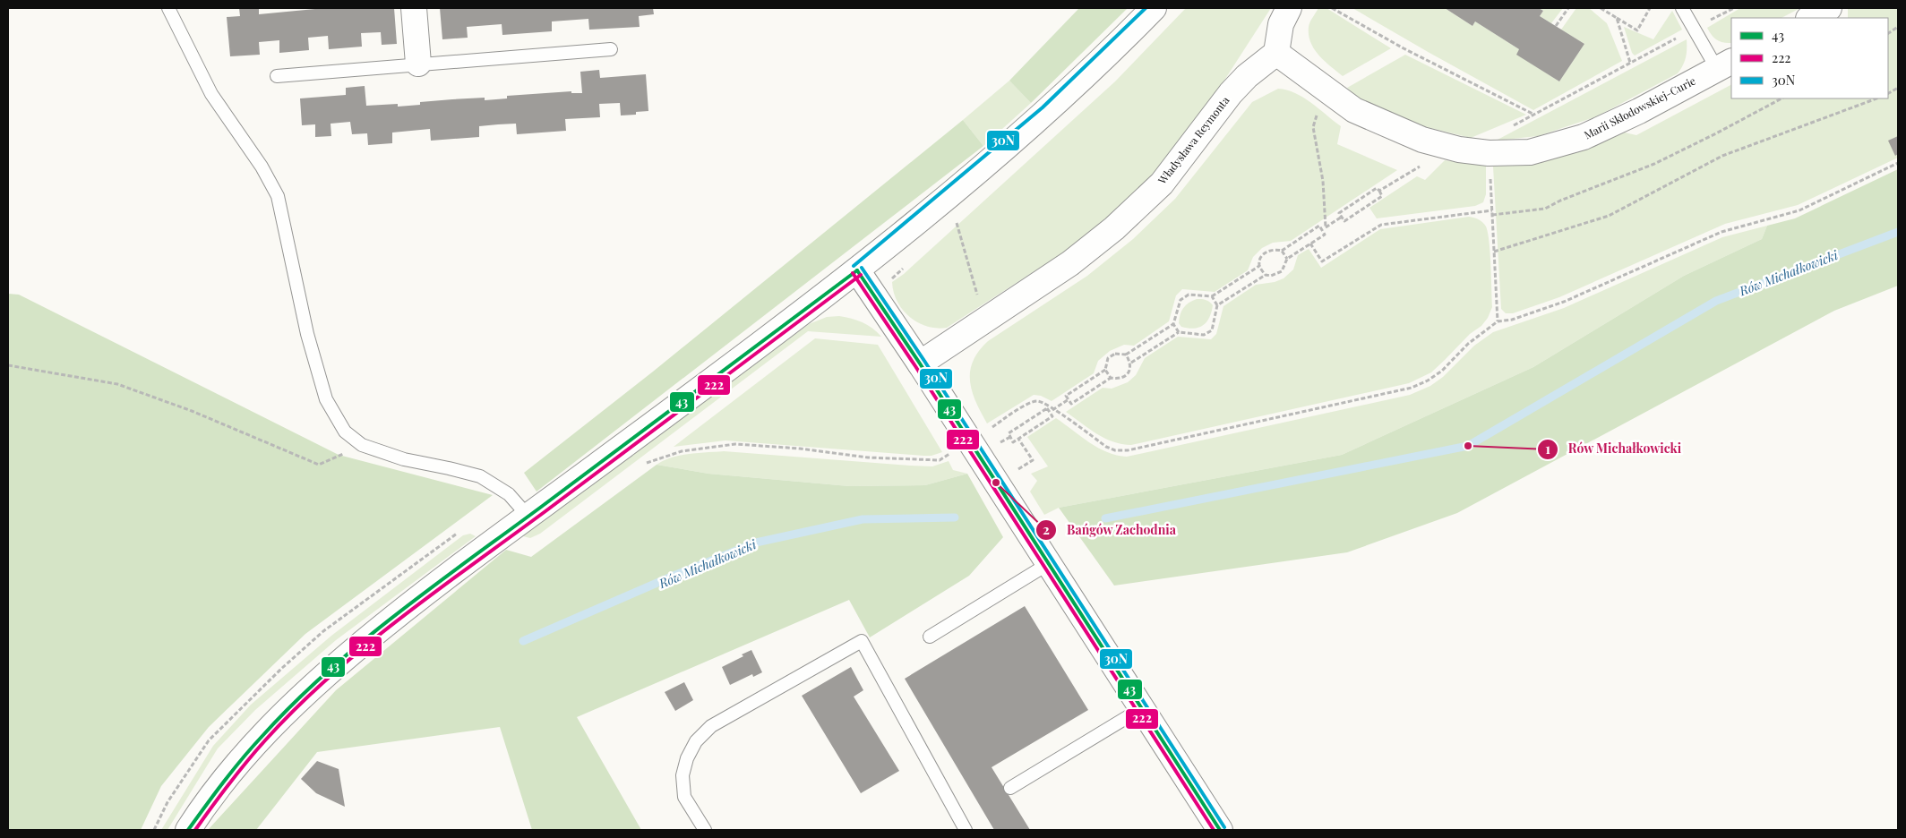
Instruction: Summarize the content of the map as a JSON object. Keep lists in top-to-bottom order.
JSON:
{
  "streets": {
    "street": ["Marii Skłodowskiej-Curie", "Władysława Reymonta"]
  },
  "crossings": [
    ["Marii Skłodowskiej-Curie", "Władysława Reymonta"]
  ],
  "water": ["Rów Michałkowicki"],
  "places": ["Rów Michałkowicki", "Bańgów Zachodnia"],
  "lines": ["transit line 30N", "transit line 43", "transit line 222"],
  "legend": ["43", "222", "30N"]
}
